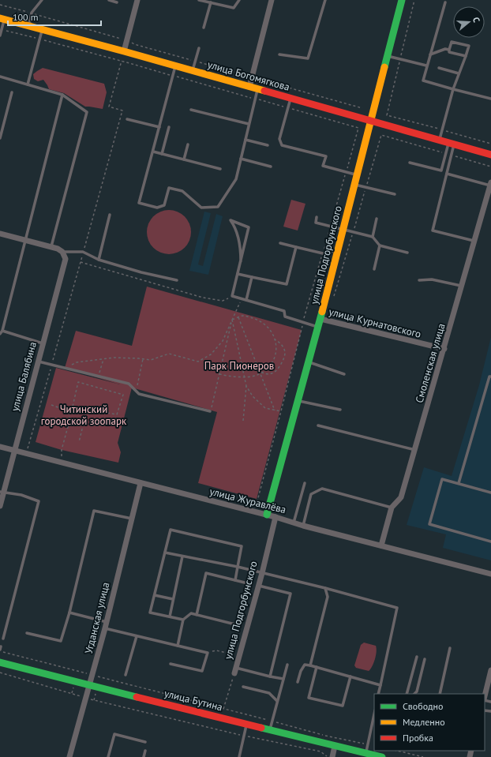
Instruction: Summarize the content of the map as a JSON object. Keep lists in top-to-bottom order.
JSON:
{
  "streets": {
    "main road": ["улица Богомягкова", "улица Подгорбунского", "улица Бутина"],
    "street": [
      "улица Курнатовского",
      "Смоленская улица",
      "улица Балябина",
      "улица Журавлёва",
      "Угданская улица"
    ]
  },
  "crossings": [
    ["улица Богомягкова", "улица Подгорбунского"],
    ["улица Подгорбунского", "улица Курнатовского"],
    ["улица Подгорбунского", "улица Журавлёва"],
    ["улица Подгорбунского", "Угданская улица"],
    ["улица Курнатовского", "Смоленская улица"],
    ["Смоленская улица", "улица Журавлёва"],
    ["улица Балябина", "улица Журавлёва"],
    ["улица Журавлёва", "Угданская улица"],
    ["Угданская улица", "улица Бутина"]
  ],
  "parks": ["Парк Пионеров", "Читинский городской зоопарк"],
  "legend": ["Свободно", "Медленно", "Пробка"],
  "scale_bar": "100 m",
  "north": "right"
}
